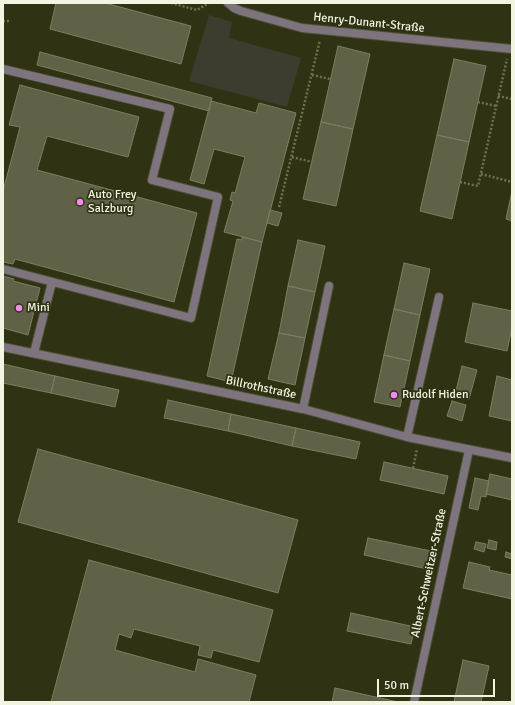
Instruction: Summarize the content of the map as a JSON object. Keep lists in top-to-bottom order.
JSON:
{
  "streets": {
    "street": ["Henry-Dunant-Straße", "Billrothstraße", "Albert-Schweitzer-Straße"]
  },
  "crossings": [
    ["Billrothstraße", "Albert-Schweitzer-Straße"]
  ],
  "places": ["Auto Frey Salzburg", "Mini", "Rudolf Hiden"],
  "scale_bar": "50 m"
}
